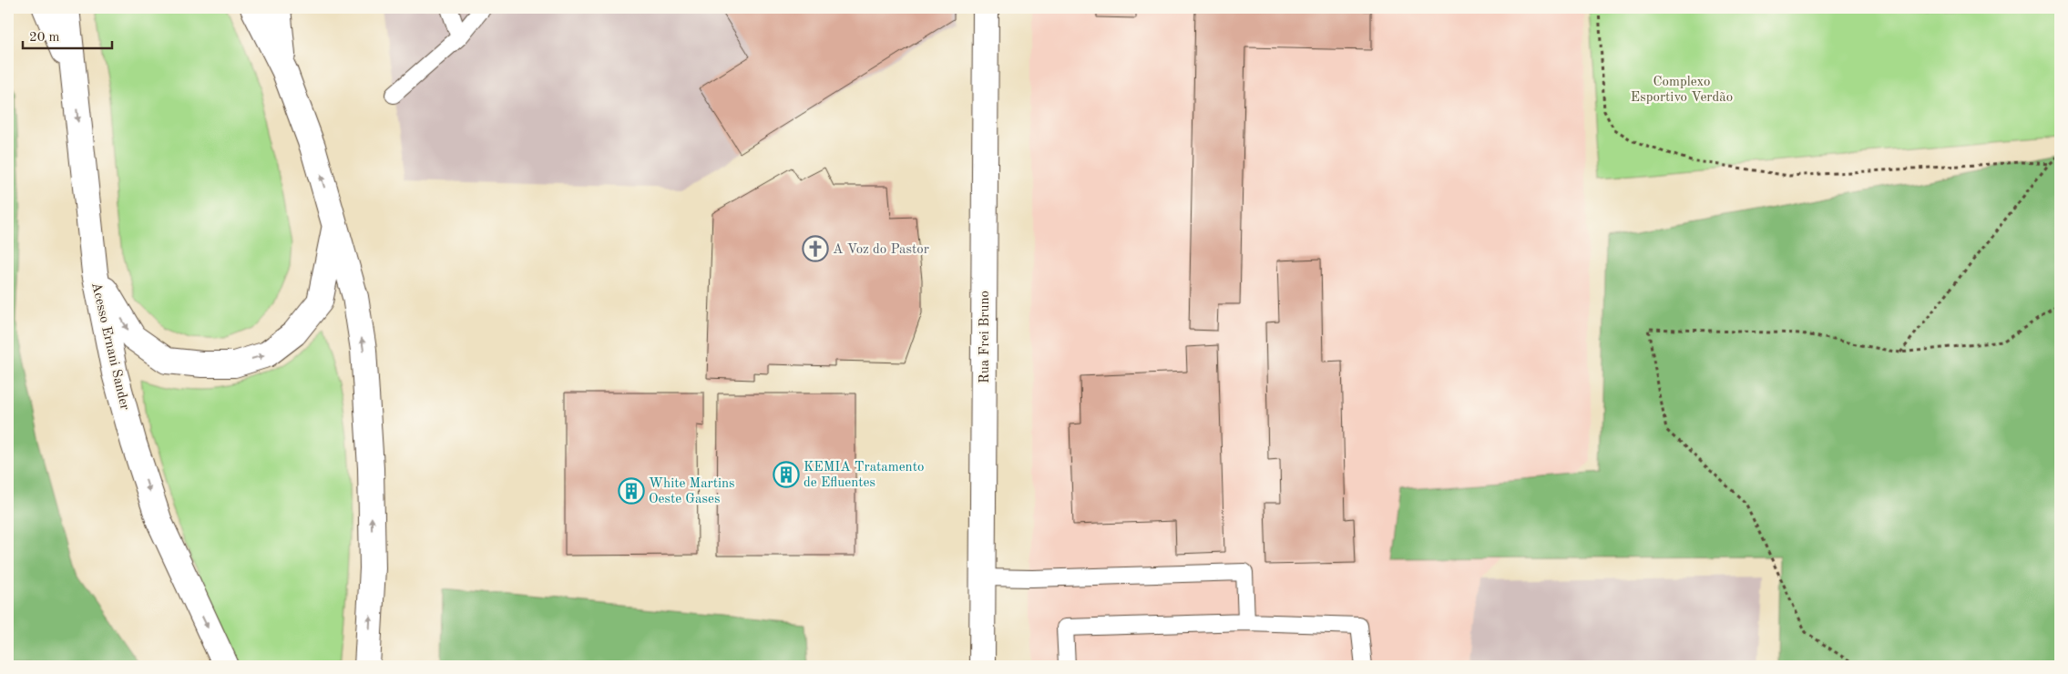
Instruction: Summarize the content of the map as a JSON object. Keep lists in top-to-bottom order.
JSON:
{
  "streets": {
    "main road": ["Rua Frei Bruno", "Acesso Ernani Sander"]
  },
  "parks": ["Complexo Esportivo Verdão"],
  "places": {
    "church": ["A Voz do Pastor"],
    "building": ["KEMIA Tratamento de Efluentes", "White Martins Oeste Gases"]
  },
  "scale_bar": "20 m"
}
